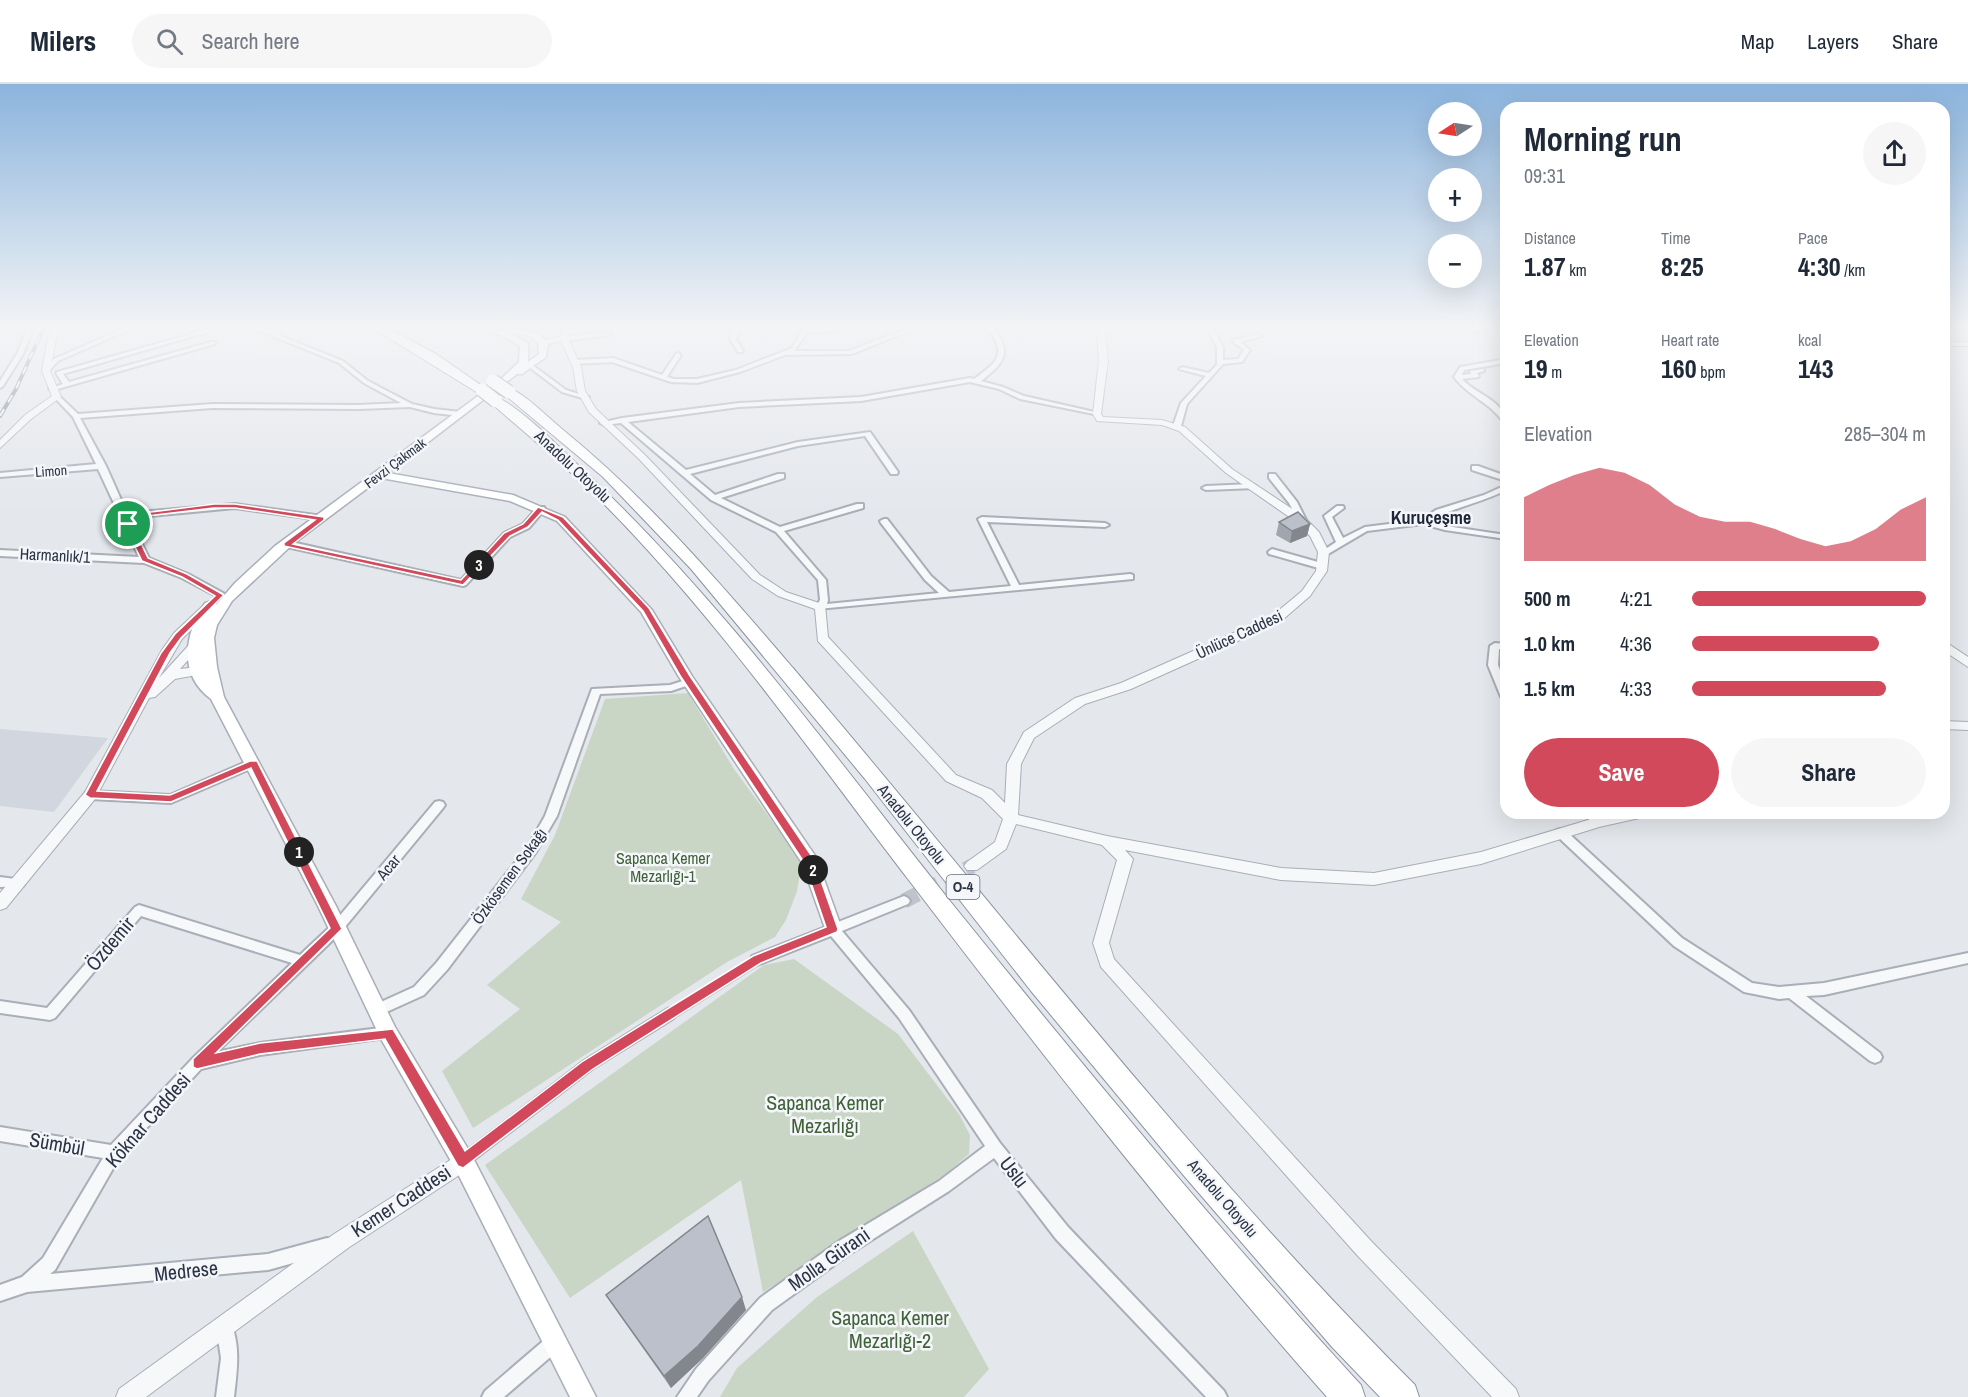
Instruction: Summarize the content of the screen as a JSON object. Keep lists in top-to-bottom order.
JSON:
{
  "streets": {
    "highway": ["Anadolu Otoyolu", "O-4"],
    "main road": ["Fevzi Çakmak"],
    "street": [
      "Limon",
      "Harmanlık/1",
      "Ünlüce Caddesi",
      "Acar",
      "Özkösemen Sokağı",
      "Özdemir",
      "Köknar Caddesi",
      "Sümbül",
      "Uslu",
      "Kemer Caddesi",
      "Molla Gürani",
      "Medrese"
    ]
  },
  "crossings": [
    ["Acar", "Köknar Caddesi"],
    ["Özdemir", "Köknar Caddesi"],
    ["Köknar Caddesi", "Sümbül"],
    ["Köknar Caddesi", "Medrese"],
    ["Uslu", "Kemer Caddesi"],
    ["Uslu", "Molla Gürani"],
    ["Kemer Caddesi", "Medrese"]
  ],
  "districts": ["Kuruçeşme"],
  "parks": ["Sapanca Kemer Mezarlığı-1", "Sapanca Kemer Mezarlığı", "Sapanca Kemer Mezarlığı-2"],
  "north": "left",
  "page": {
    "header": "Milers",
    "search": "Search here",
    "nav": ["Map", "Layers", "Share"],
    "map_buttons": ["+", "−"],
    "heading": ["Morning run", "09:31"],
    "stats": [
      ["Distance", "1.87 km"],
      ["Time", "8:25"],
      ["Pace", "4:30 /km"],
      ["Elevation", "19 m"],
      ["Heart rate", "160 bpm"],
      ["kcal", "143"]
    ],
    "chart": ["Elevation", "285–304 m"],
    "pins": ["3", "1", "2"],
    "list": [
      {
        "name": "500 m",
        "note": "4:21"
      },
      {
        "name": "1.0 km",
        "note": "4:36"
      },
      {
        "name": "1.5 km",
        "note": "4:33"
      }
    ],
    "buttons": ["Save", "Share"]
  }
}
